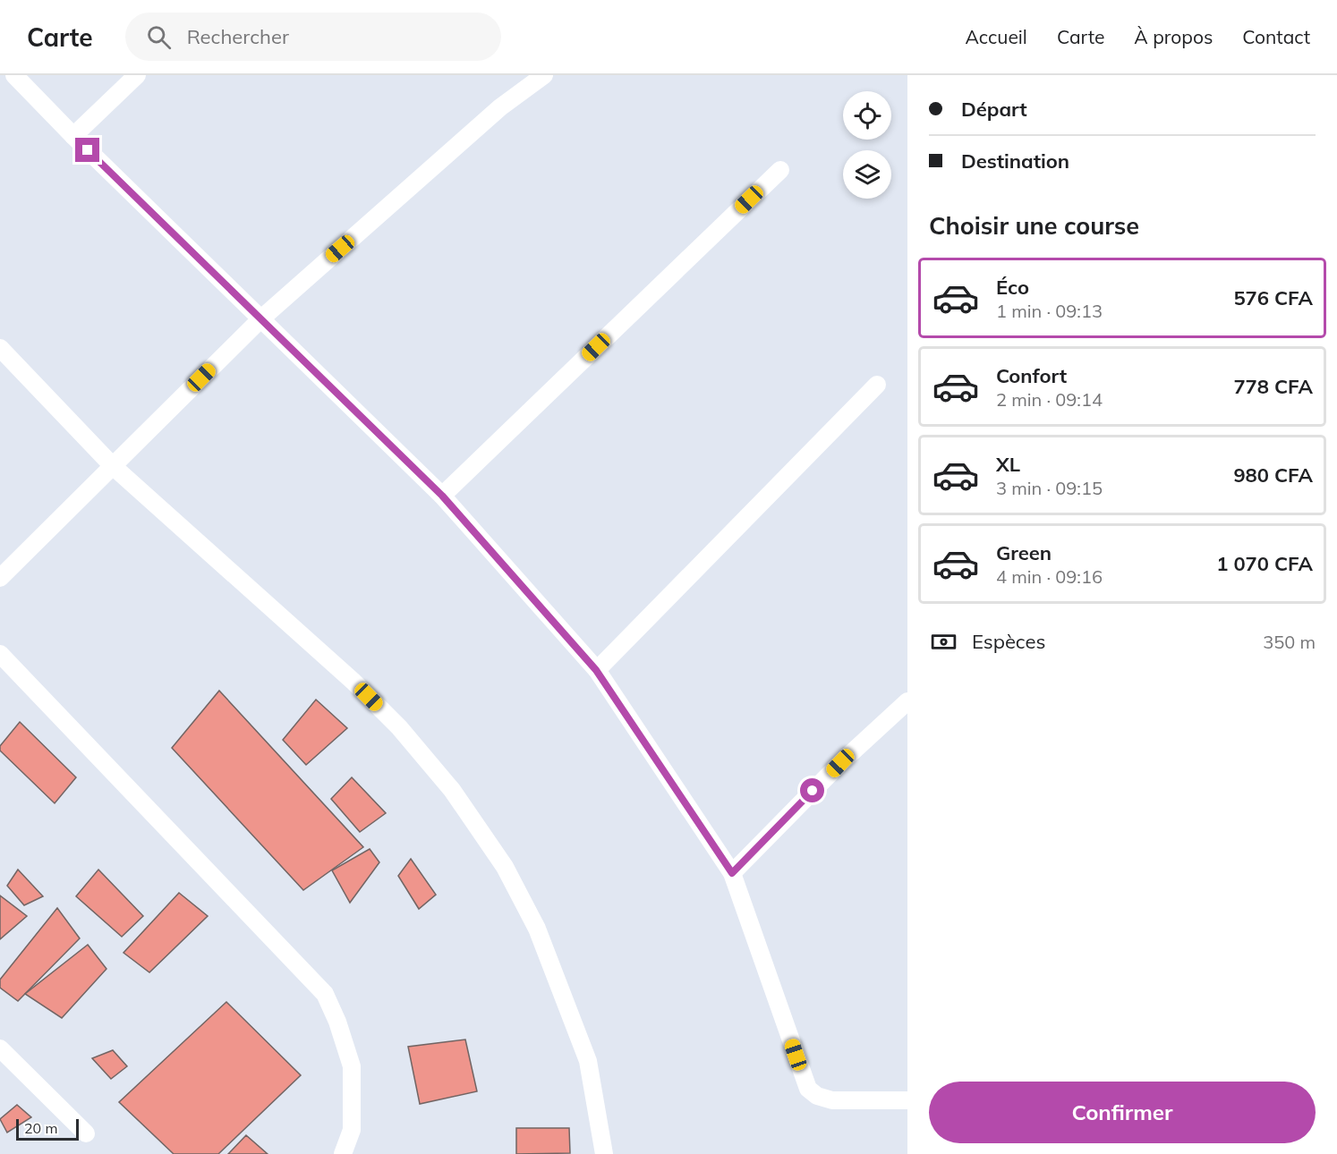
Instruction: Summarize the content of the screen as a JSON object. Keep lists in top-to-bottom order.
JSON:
{
  "scale_bar": "20 m",
  "page": {
    "header": "Carte",
    "search": "Rechercher",
    "nav": [
      "Accueil",
      "Carte",
      "À propos",
      "Contact"
    ],
    "banner": ["Départ", "Destination"],
    "heading": "Choisir une course",
    "list": [
      {
        "name": "Éco",
        "note": "1 min · 09:13",
        "value": "576 CFA"
      },
      {
        "name": "Confort",
        "note": "2 min · 09:14",
        "value": "778 CFA"
      },
      {
        "name": "XL",
        "note": "3 min · 09:15",
        "value": "980 CFA"
      },
      {
        "name": "Green",
        "note": "4 min · 09:16",
        "value": "1 070 CFA"
      }
    ],
    "pay": ["Espèces", "350 m"],
    "buttons": "Confirmer",
    "scale": "20 m"
  }
}
